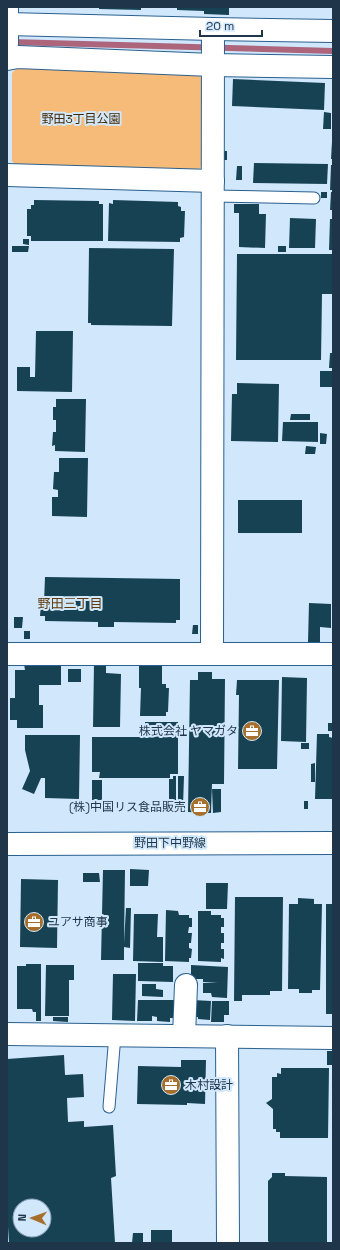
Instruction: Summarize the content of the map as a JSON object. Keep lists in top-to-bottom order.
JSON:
{
  "streets": {
    "street": ["野田下中野線"]
  },
  "districts": ["野田三丁目"],
  "parks": ["野田3丁目公園"],
  "places": {
    "office": [
      "株式会社 ヤマガタ",
      "(株)中国リス食品販売",
      "ユアサ商事",
      "木村設計"
    ]
  },
  "scale_bar": "20 m",
  "north": "left"
}
